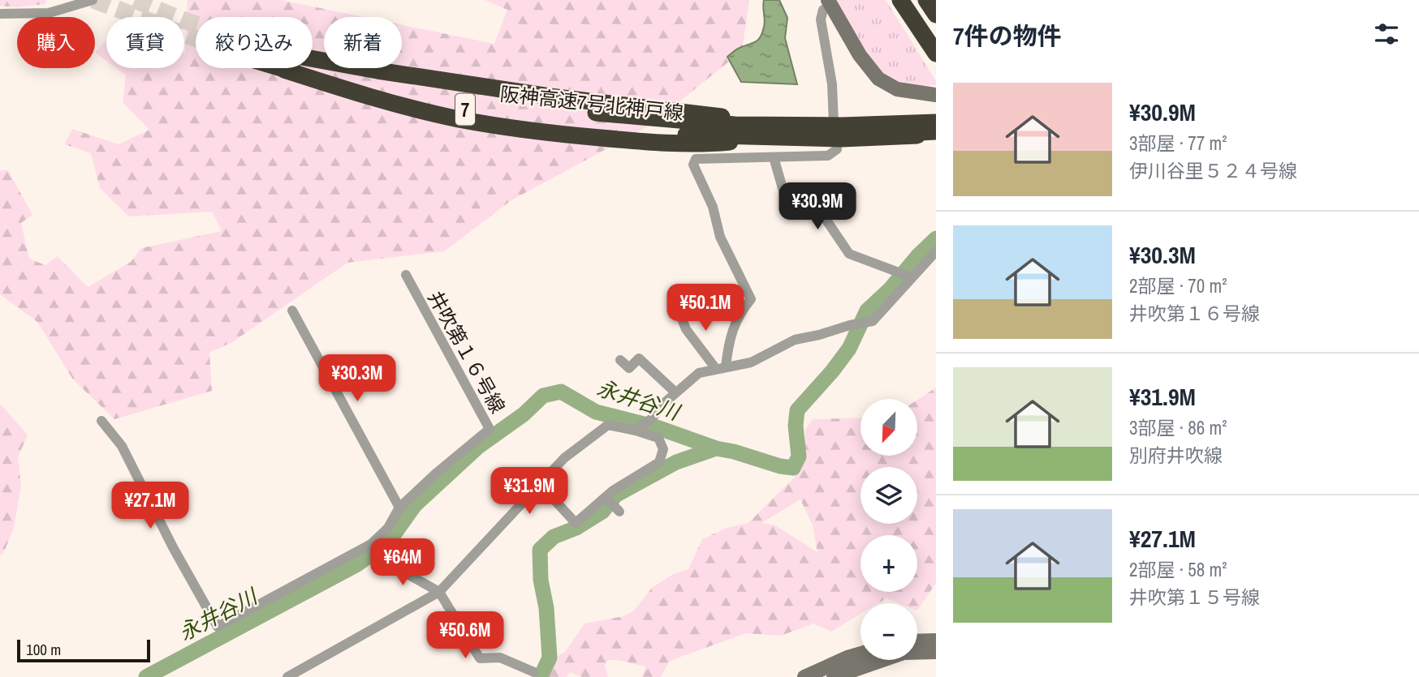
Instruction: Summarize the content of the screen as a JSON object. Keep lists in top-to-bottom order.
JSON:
{
  "streets": {
    "highway": ["阪神高速7号北神戸線", "7"],
    "street": ["井吹第１６号線"]
  },
  "water": ["永井谷川"],
  "scale_bar": "100 m",
  "north": "bottom left",
  "page": {
    "heading": "7件の物件",
    "chip": [
      "購入",
      "賃貸",
      "絞り込み",
      "新着"
    ],
    "list": [
      {
        "name": "¥30.9M",
        "note": "3部屋 · 77 m² · 伊川谷里５２４号線"
      },
      {
        "name": "¥30.3M",
        "note": "2部屋 · 70 m² · 井吹第１６号線"
      },
      {
        "name": "¥31.9M",
        "note": "3部屋 · 86 m² · 別府井吹線"
      },
      {
        "name": "¥27.1M",
        "note": "2部屋 · 58 m² · 井吹第１５号線"
      }
    ],
    "price": [
      "¥30.9M",
      "¥50.1M",
      "¥30.3M",
      "¥31.9M",
      "¥27.1M",
      "¥64M",
      "¥50.6M"
    ],
    "map_buttons": ["+", "−"],
    "scale": "100 m"
  }
}
